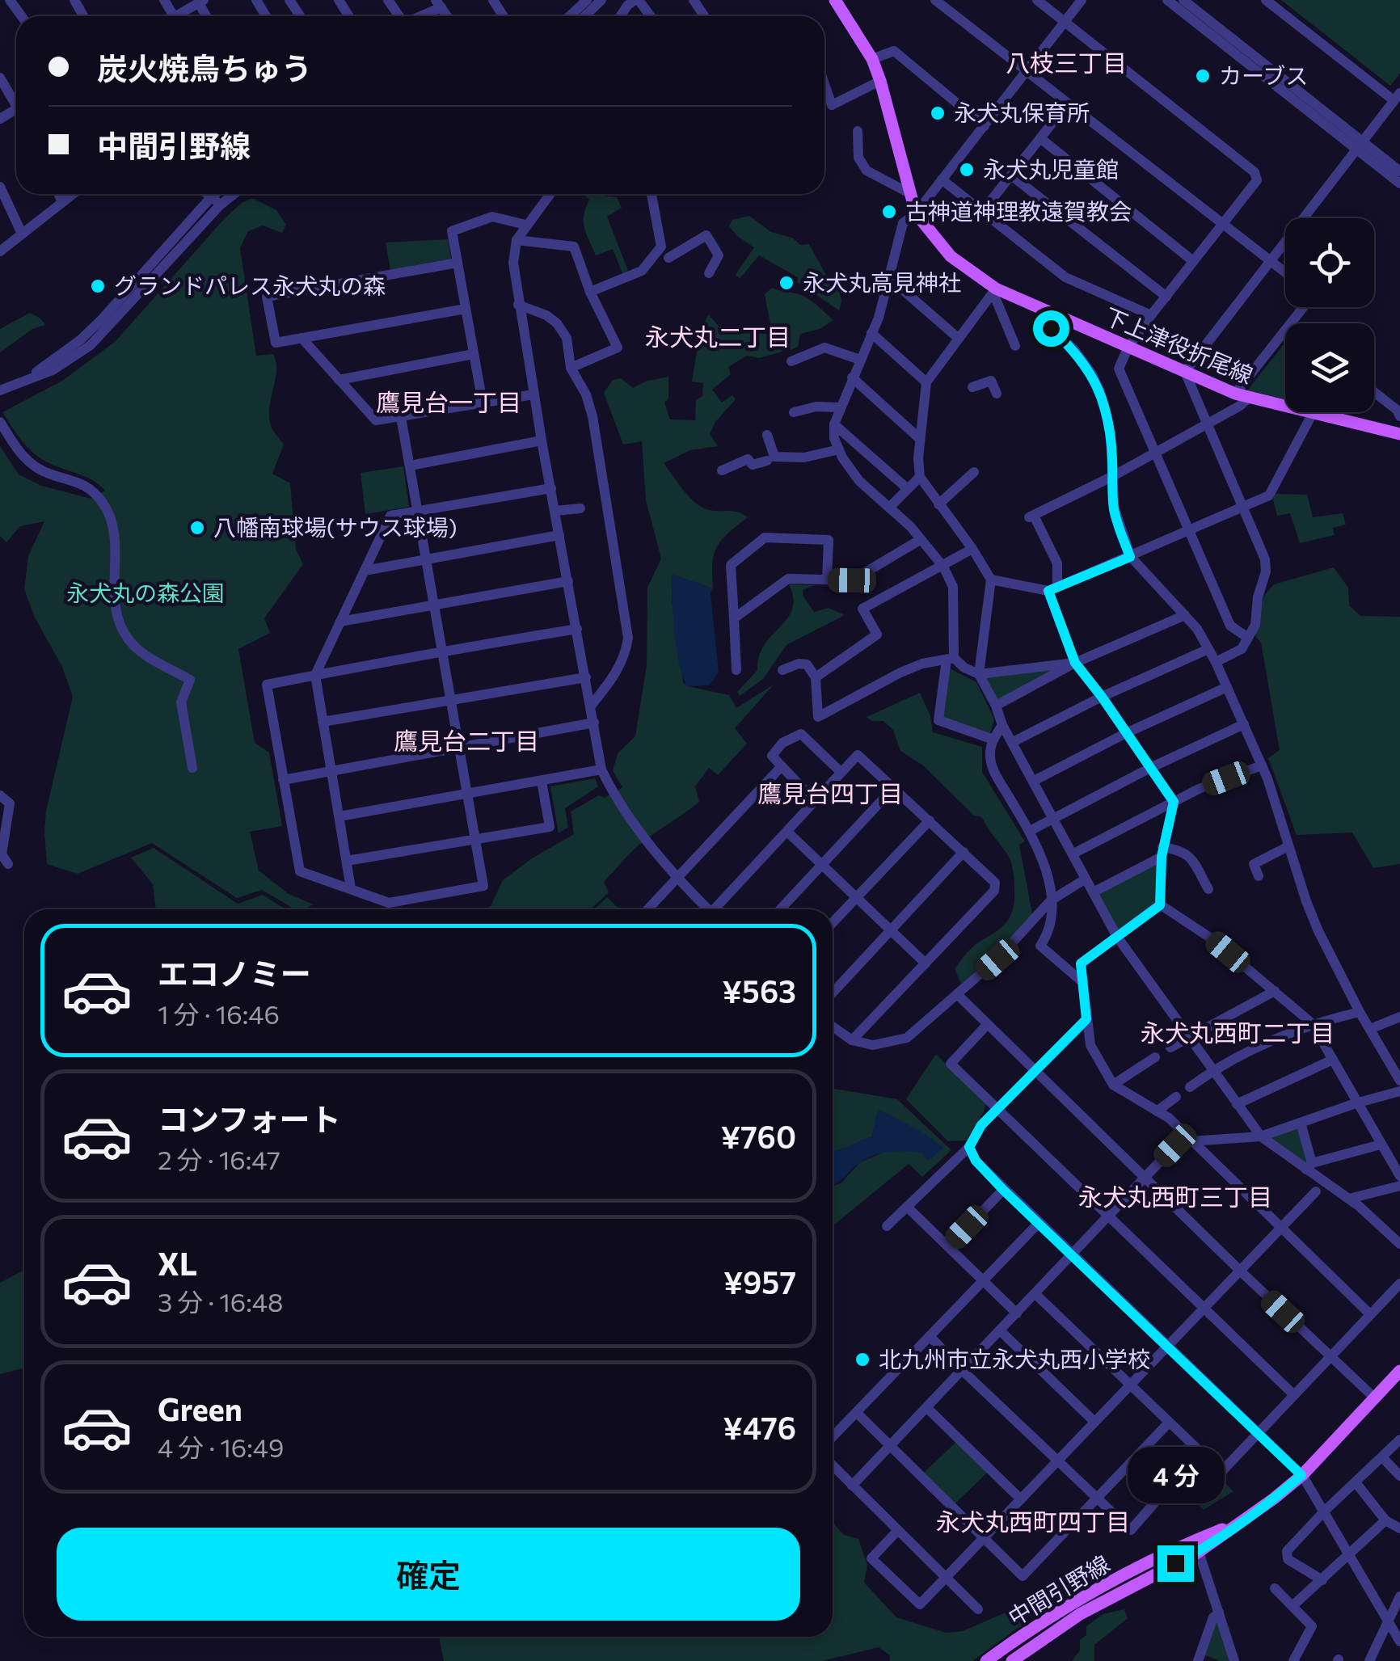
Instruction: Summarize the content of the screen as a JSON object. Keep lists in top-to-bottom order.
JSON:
{
  "streets": {
    "main road": ["下上津役折尾線", "中間引野線"]
  },
  "districts": [
    "八枝三丁目",
    "永犬丸二丁目",
    "鷹見台一丁目",
    "鷹見台二丁目",
    "鷹見台四丁目",
    "永犬丸西町二丁目",
    "永犬丸西町三丁目",
    "永犬丸西町四丁目"
  ],
  "parks": ["永犬丸の森公園"],
  "places": [
    "カーブス",
    "永犬丸保育所",
    "永犬丸児童館",
    "古神道神理教遠賀教会",
    "永犬丸高見神社",
    "グランドパレス永犬丸の森",
    "八幡南球場(サウス球場)",
    "北九州市立永犬丸西小学校"
  ],
  "page": {
    "banner": ["炭火焼鳥ちゅう", "中間引野線"],
    "list": [
      {
        "name": "エコノミー",
        "note": "1 分 · 16:46",
        "value": "¥563"
      },
      {
        "name": "コンフォート",
        "note": "2 分 · 16:47",
        "value": "¥760"
      },
      {
        "name": "XL",
        "note": "3 分 · 16:48",
        "value": "¥957"
      },
      {
        "name": "Green",
        "note": "4 分 · 16:49",
        "value": "¥476"
      }
    ],
    "bubble": "4 分",
    "buttons": "確定"
  }
}
